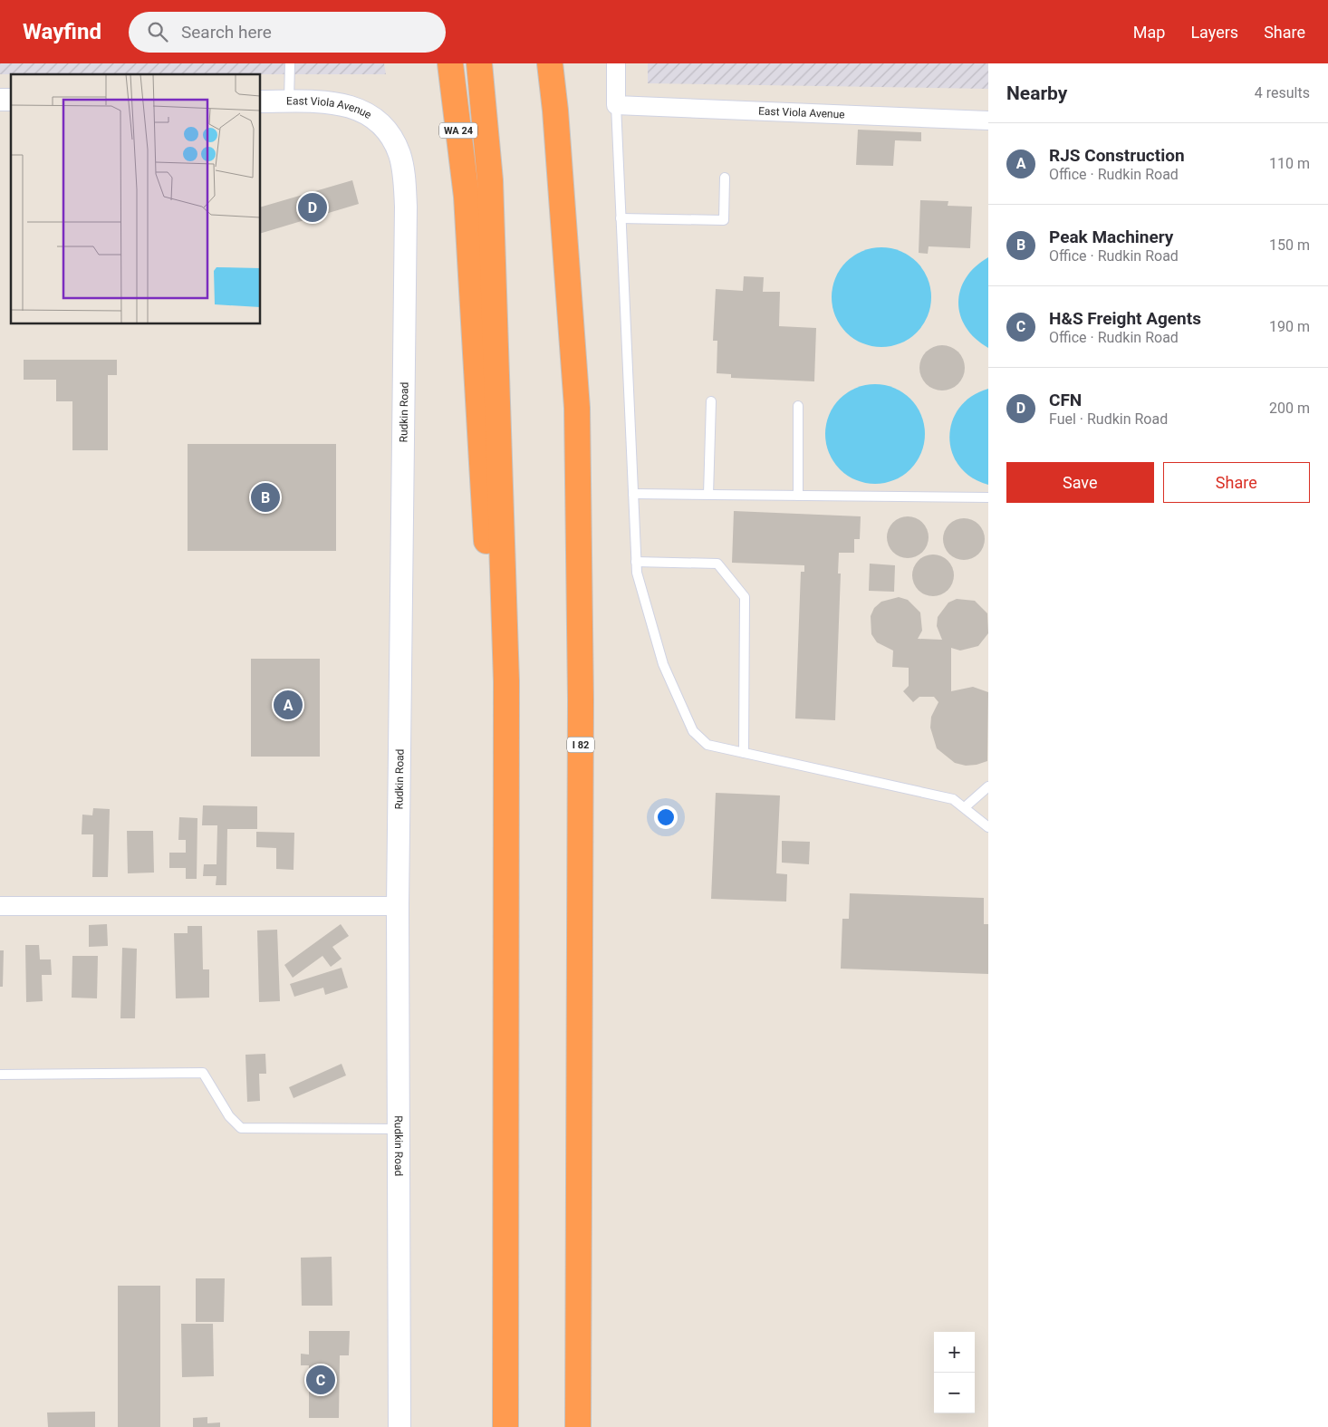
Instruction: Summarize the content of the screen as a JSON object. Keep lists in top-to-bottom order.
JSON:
{
  "streets": {
    "highway": ["WA 24", "I 82"],
    "street": ["East Viola Avenue", "Rudkin Road"]
  },
  "crossings": [
    ["East Viola Avenue", "Rudkin Road"]
  ],
  "page": {
    "header": "Wayfind",
    "search": "Search here",
    "nav": ["Map", "Layers", "Share"],
    "heading": ["Nearby", "4 results"],
    "list": [
      {
        "mark": "A",
        "name": "RJS Construction",
        "note": "Office · Rudkin Road",
        "value": "110 m"
      },
      {
        "mark": "B",
        "name": "Peak Machinery",
        "note": "Office · Rudkin Road",
        "value": "150 m"
      },
      {
        "mark": "C",
        "name": "H&S Freight Agents",
        "note": "Office · Rudkin Road",
        "value": "190 m"
      },
      {
        "mark": "D",
        "name": "CFN",
        "note": "Fuel · Rudkin Road",
        "value": "200 m"
      }
    ],
    "pins": [
      "D",
      "B",
      "A",
      "C"
    ],
    "buttons": ["Save", "Share"],
    "map_buttons": ["+", "−"]
  }
}
